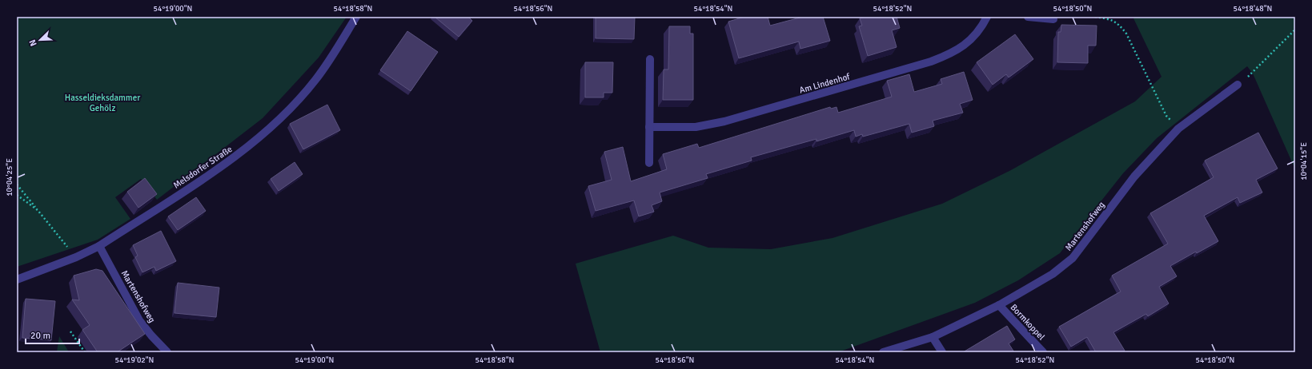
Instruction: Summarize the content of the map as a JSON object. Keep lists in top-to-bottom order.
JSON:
{
  "streets": {
    "street": [
      "Am Lindenhof",
      "Melsdorfer Straße",
      "Martenshofweg",
      "Bormkoppel"
    ]
  },
  "crossings": [
    ["Melsdorfer Straße", "Martenshofweg"],
    ["Martenshofweg", "Bormkoppel"]
  ],
  "parks": ["Hasseldieksdammer Gehölz"],
  "scale_bar": "20 m",
  "north": "bottom left",
  "coordinates": [
    "54°19'00\"N",
    "54°18'58\"N",
    "54°18'56\"N",
    "54°18'54\"N",
    "54°18'52\"N",
    "54°18'50\"N",
    "54°18'48\"N",
    "10°04'15\"E",
    "10°04'25\"E",
    "54°19'02\"N"
  ]
}
